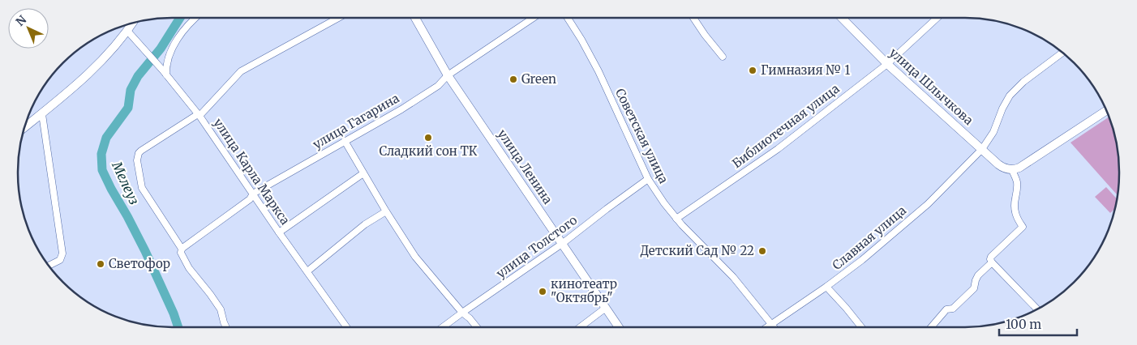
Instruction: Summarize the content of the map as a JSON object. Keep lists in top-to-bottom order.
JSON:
{
  "streets": {
    "main road": ["улица Шлычкова", "улица Ленина"],
    "street": [
      "улица Гагарина",
      "Библиотечная улица",
      "Советская улица",
      "улица Карла Маркса",
      "Славная улица",
      "улица Толстого"
    ]
  },
  "crossings": [
    ["улица Шлычкова", "Библиотечная улица"],
    ["улица Шлычкова", "Славная улица"],
    ["улица Гагарина", "улица Ленина"],
    ["улица Гагарина", "улица Карла Маркса"],
    ["Библиотечная улица", "Советская улица"],
    ["Советская улица", "Славная улица"],
    ["Советская улица", "улица Толстого"],
    ["улица Ленина", "улица Толстого"]
  ],
  "water": ["Мелеуз"],
  "places": [
    "Гимназия № 1",
    "Green",
    "Сладкий сон ТК",
    "Детский Сад № 22",
    "Светофор",
    "кинотеатр \"Октябрь\""
  ],
  "scale_bar": "100 m",
  "north": "top left"
}
